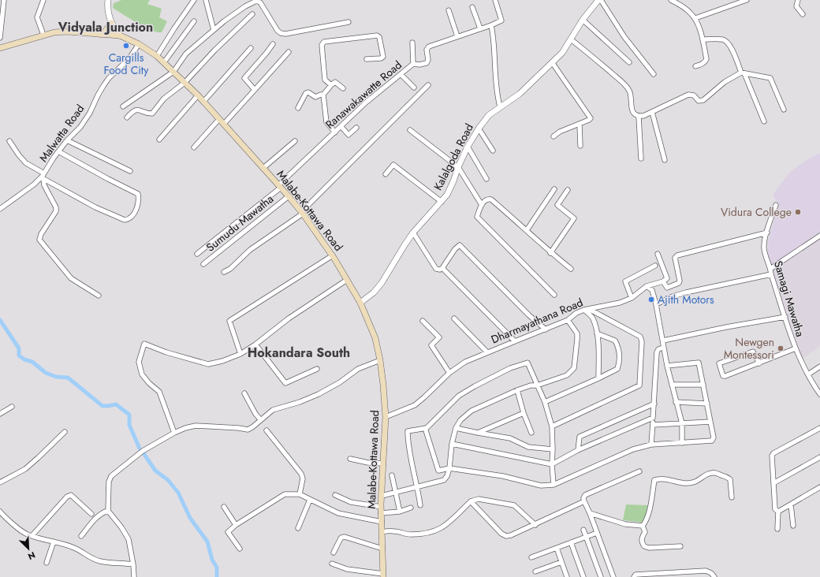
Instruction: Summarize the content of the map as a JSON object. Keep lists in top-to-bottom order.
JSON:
{
  "streets": {
    "main road": ["Malabe-Kottawa Road"],
    "street": [
      "Ranawakawatte Road",
      "Malwatta Road",
      "Kalalgoda Road",
      "Sumudu Mawatha",
      "Samagi Mawatha",
      "Dharmayathana Road"
    ]
  },
  "crossings": [
    ["Ranawakawatte Road", "Malabe-Kottawa Road"],
    ["Malwatta Road", "Malabe-Kottawa Road"],
    ["Kalalgoda Road", "Malabe-Kottawa Road"],
    ["Malabe-Kottawa Road", "Sumudu Mawatha"],
    ["Malabe-Kottawa Road", "Dharmayathana Road"]
  ],
  "districts": ["Vidyala Junction", "Hokandara South"],
  "places": [
    "Cargills Food City",
    "Vidura College",
    "Ajith Motors",
    "Newgen Montessori"
  ],
  "north": "bottom right"
}
